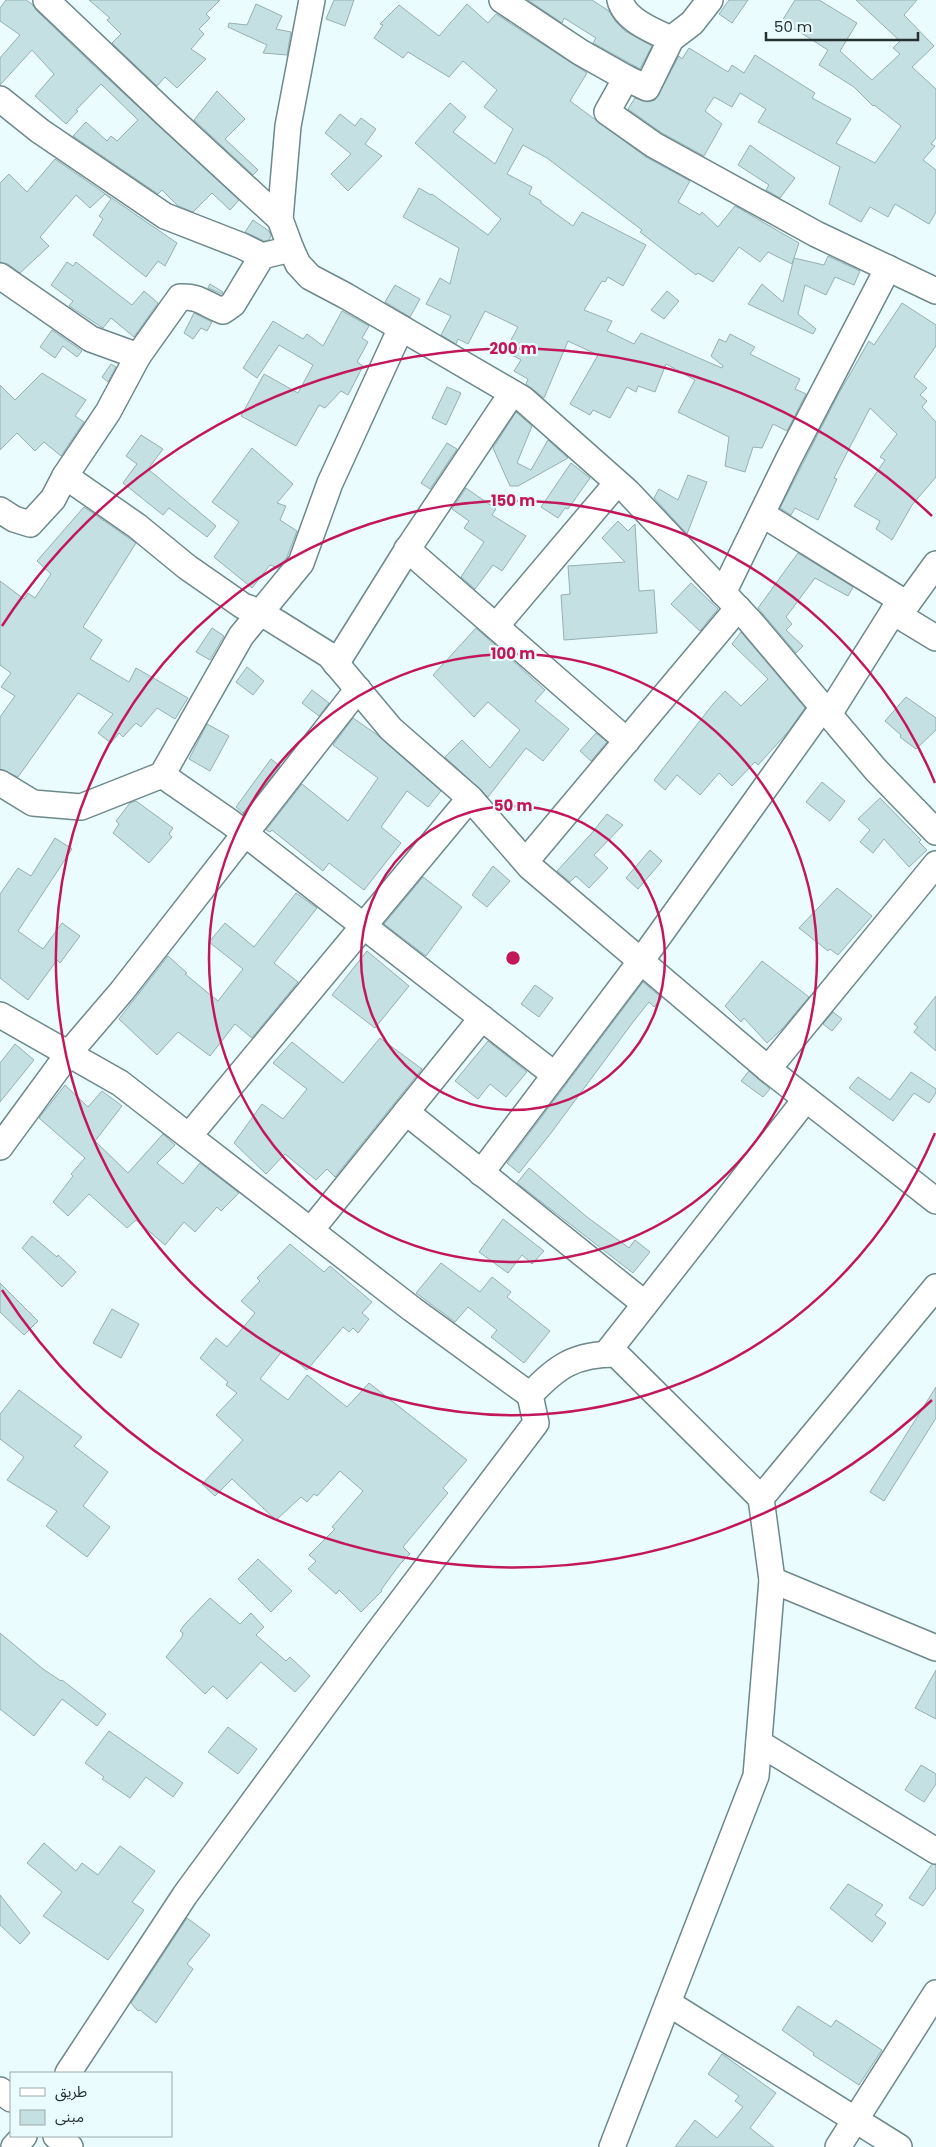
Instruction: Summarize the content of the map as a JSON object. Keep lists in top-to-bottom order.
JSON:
{
  "legend": ["طريق", "مبنى"],
  "scale_bar": "50 m",
  "rings": [
    "200 m",
    "150 m",
    "100 m",
    "50 m"
  ]
}
